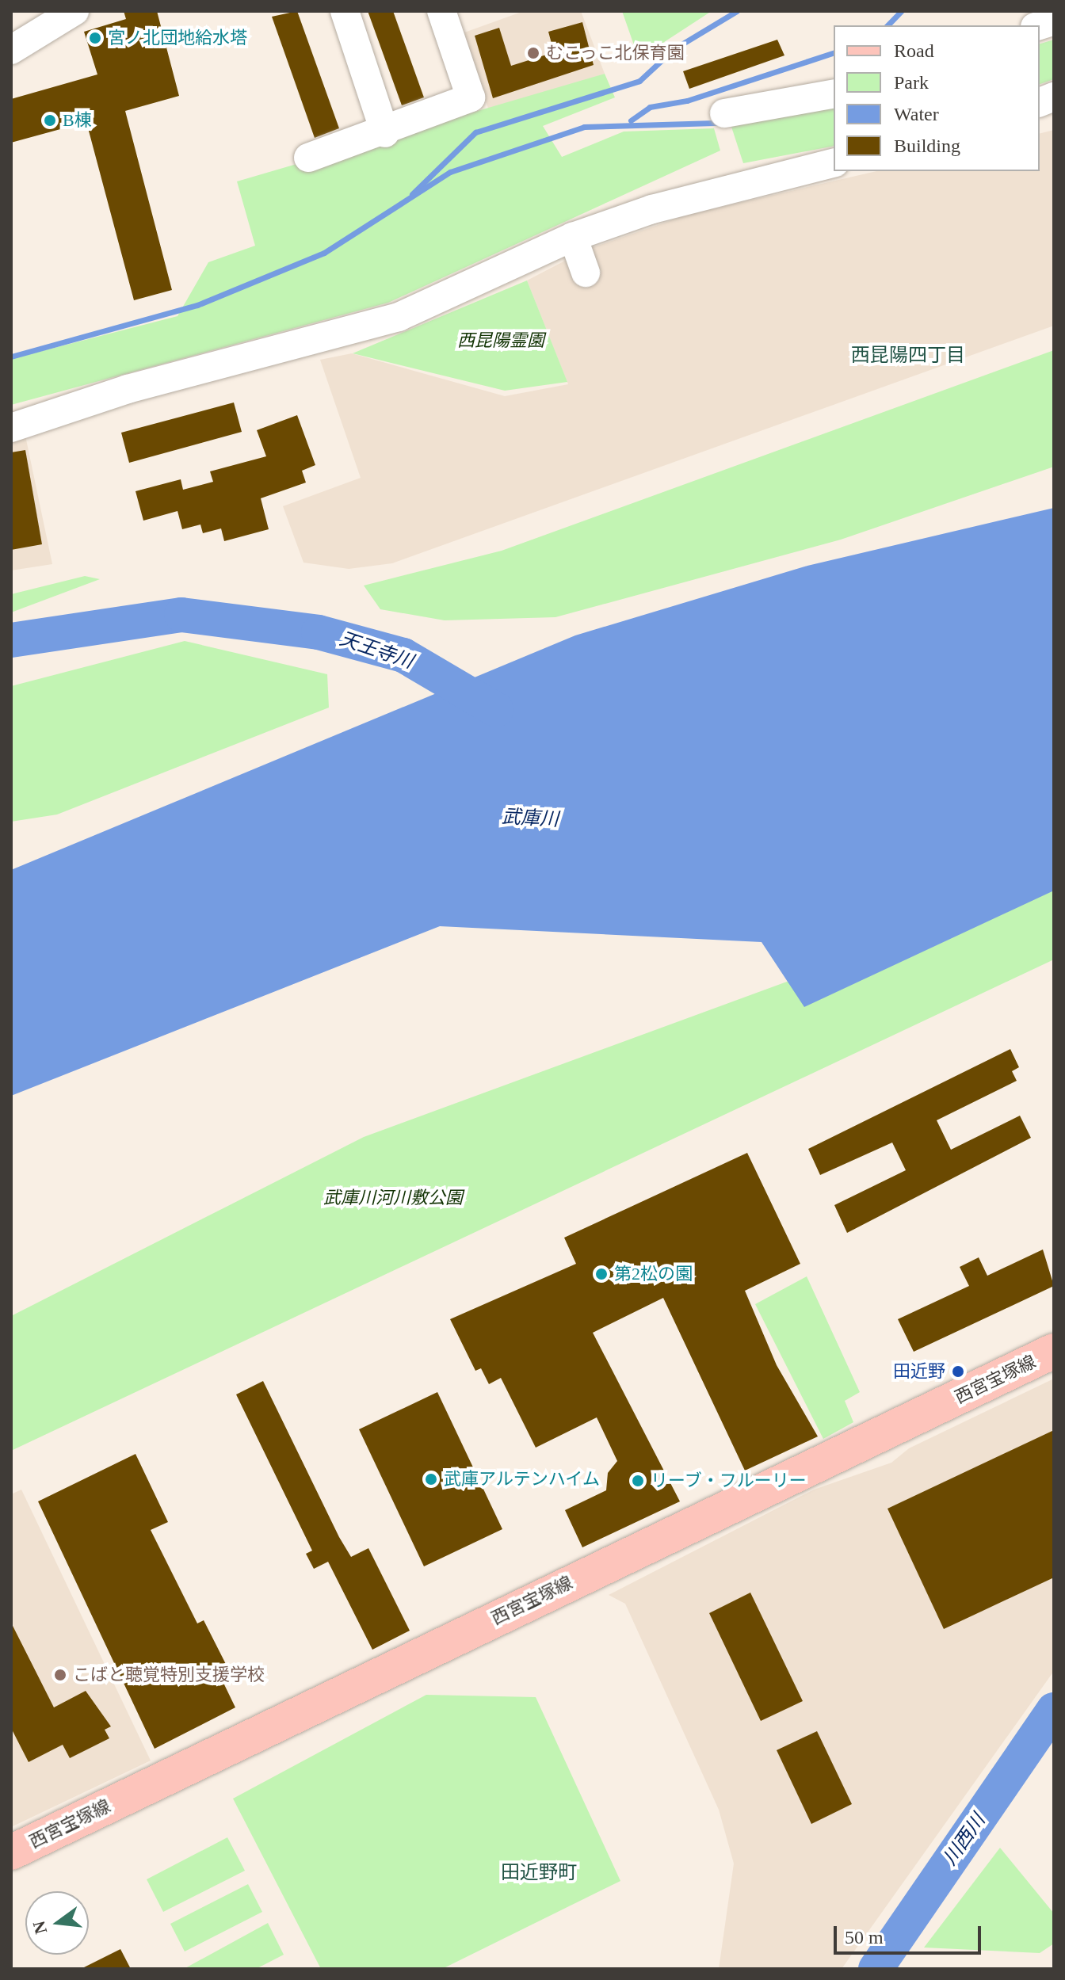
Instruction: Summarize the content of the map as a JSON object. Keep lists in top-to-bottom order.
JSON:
{
  "streets": {
    "main road": ["西宮宝塚線"]
  },
  "districts": ["西昆陽四丁目", "田近野町"],
  "water": ["天王寺川", "武庫川", "川西川"],
  "parks": ["西昆陽霊園", "武庫川河川敷公園"],
  "places": [
    "宮ノ北団地給水塔",
    "むこっこ北保育園",
    "B棟",
    "第2松の園",
    "田近野",
    "武庫アルテンハイム",
    "リーブ・フルーリー",
    "こばと聴覚特別支援学校"
  ],
  "legend": [
    "Road",
    "Park",
    "Water",
    "Building"
  ],
  "scale_bar": "50 m",
  "north": "left"
}
